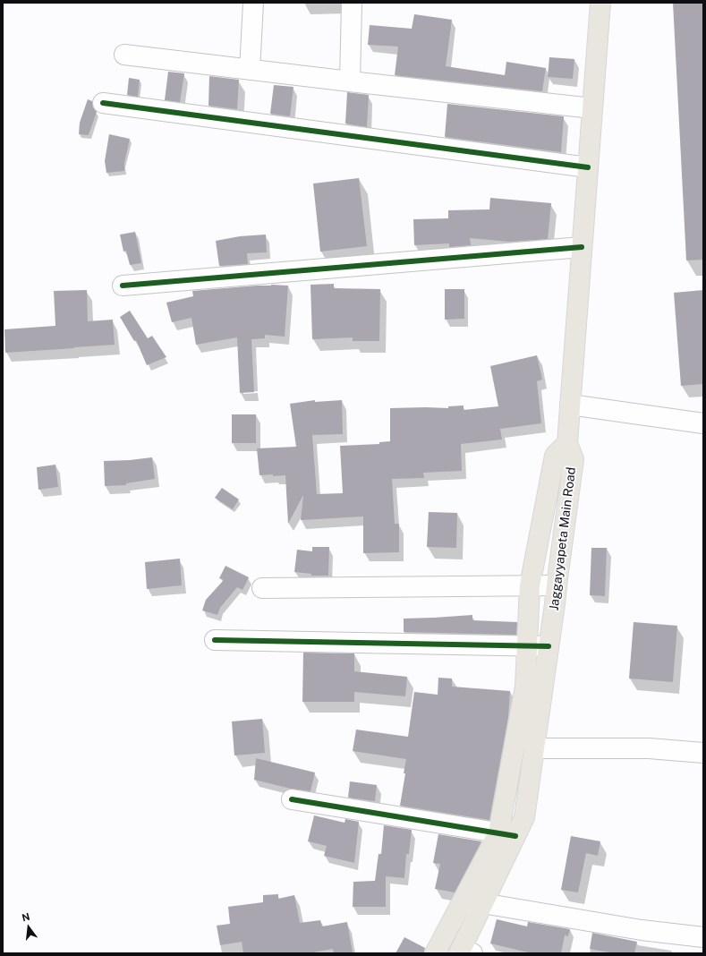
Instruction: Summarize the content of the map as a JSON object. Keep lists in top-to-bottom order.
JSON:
{
  "streets": {
    "main road": ["Jaggayyapeta Main Road"]
  },
  "north": "top"
}
